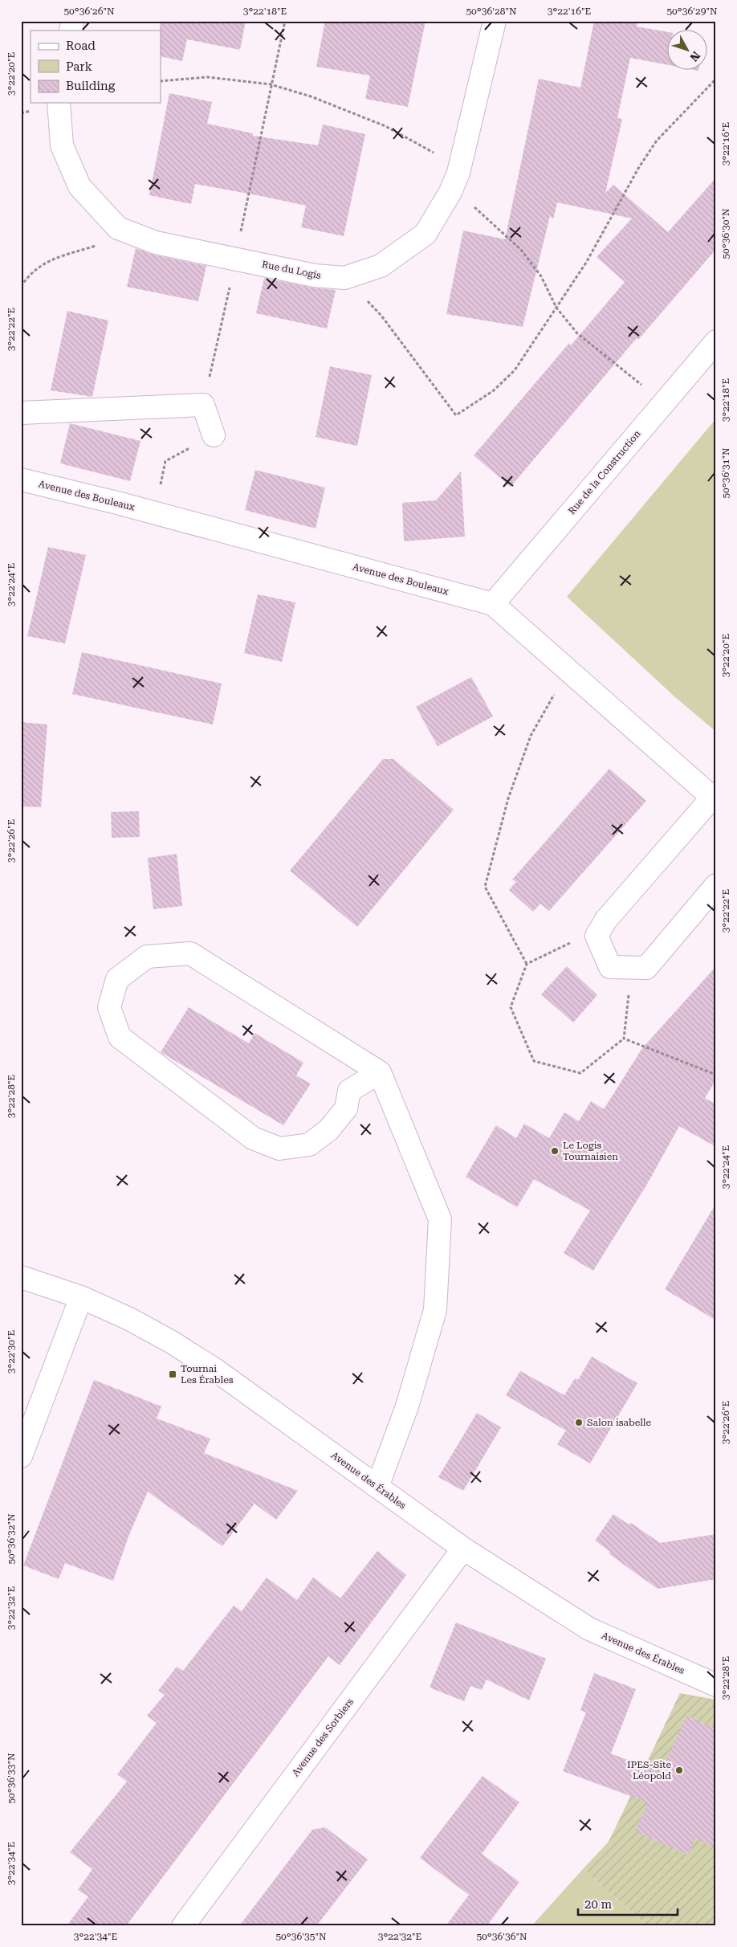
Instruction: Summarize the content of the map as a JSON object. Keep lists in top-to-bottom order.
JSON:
{
  "streets": {
    "street": [
      "Rue du Logis",
      "Rue de la Construction",
      "Avenue des Bouleaux",
      "Avenue des Érables",
      "Avenue des Sorbiers"
    ]
  },
  "crossings": [
    ["Rue de la Construction", "Avenue des Bouleaux"],
    ["Avenue des Érables", "Avenue des Sorbiers"]
  ],
  "places": {
    "other": ["Le Logis Tournaisien", "Salon isabelle", "IPES-Site Léopold"],
    "transit": ["Tournai Les Érables"]
  },
  "legend": ["Road", "Park", "Building"],
  "scale_bar": "20 m",
  "north": "bottom right",
  "coordinates": [
    "50°36'26\"N",
    "3°22'18\"E",
    "50°36'28\"N",
    "3°22'16\"E",
    "50°36'29\"N",
    "3°22'20\"E",
    "50°36'30\"N",
    "3°22'22\"E",
    "50°36'31\"N",
    "3°22'24\"E",
    "3°22'26\"E",
    "3°22'28\"E",
    "3°22'30\"E",
    "50°36'32\"N",
    "3°22'32\"E",
    "50°36'33\"N",
    "3°22'34\"E",
    "50°36'35\"N",
    "50°36'36\"N"
  ]
}
